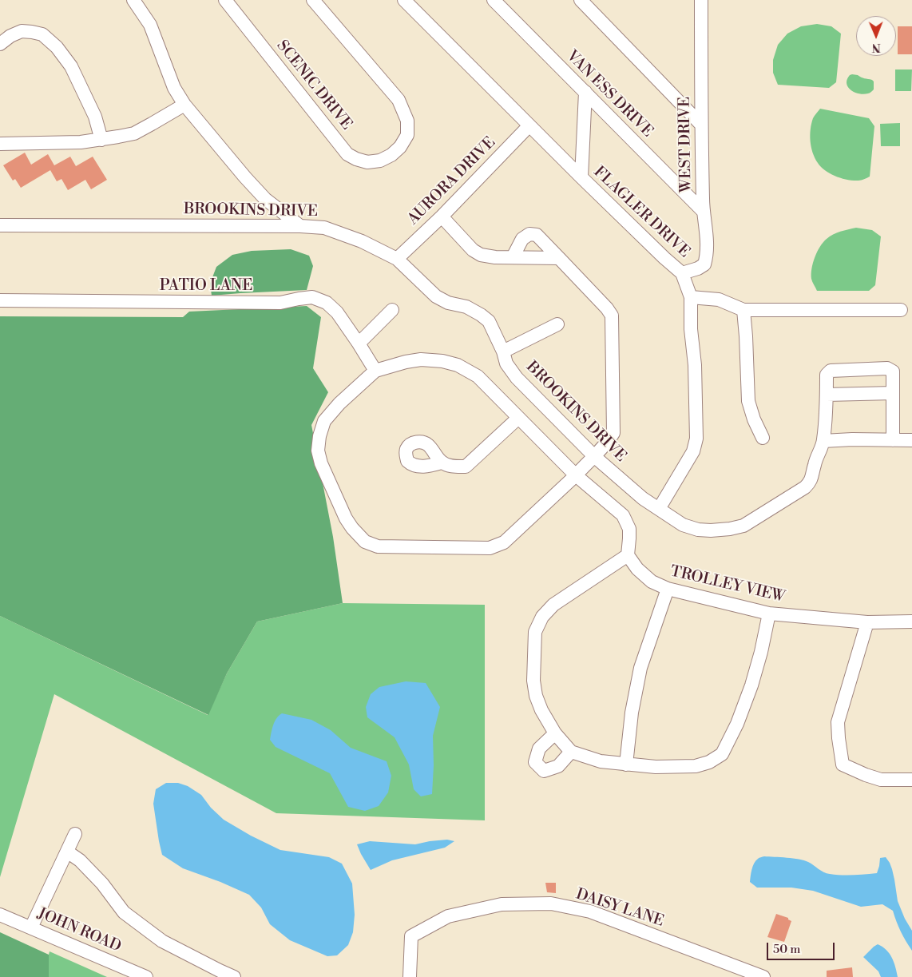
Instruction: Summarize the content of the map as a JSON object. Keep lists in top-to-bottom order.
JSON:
{
  "streets": {
    "street": [
      "SCENIC DRIVE",
      "VAN ESS DRIVE",
      "WEST DRIVE",
      "AURORA DRIVE",
      "BROOKINS DRIVE",
      "FLAGLER DRIVE",
      "PATIO LANE",
      "TROLLEY VIEW",
      "DAISY LANE",
      "JOHN ROAD"
    ]
  },
  "crossings": [
    ["VAN ESS DRIVE", "WEST DRIVE"],
    ["WEST DRIVE", "FLAGLER DRIVE"],
    ["AURORA DRIVE", "BROOKINS DRIVE"],
    ["AURORA DRIVE", "FLAGLER DRIVE"],
    ["BROOKINS DRIVE", "FLAGLER DRIVE"]
  ],
  "scale_bar": "50 m",
  "north": "bottom"
}
